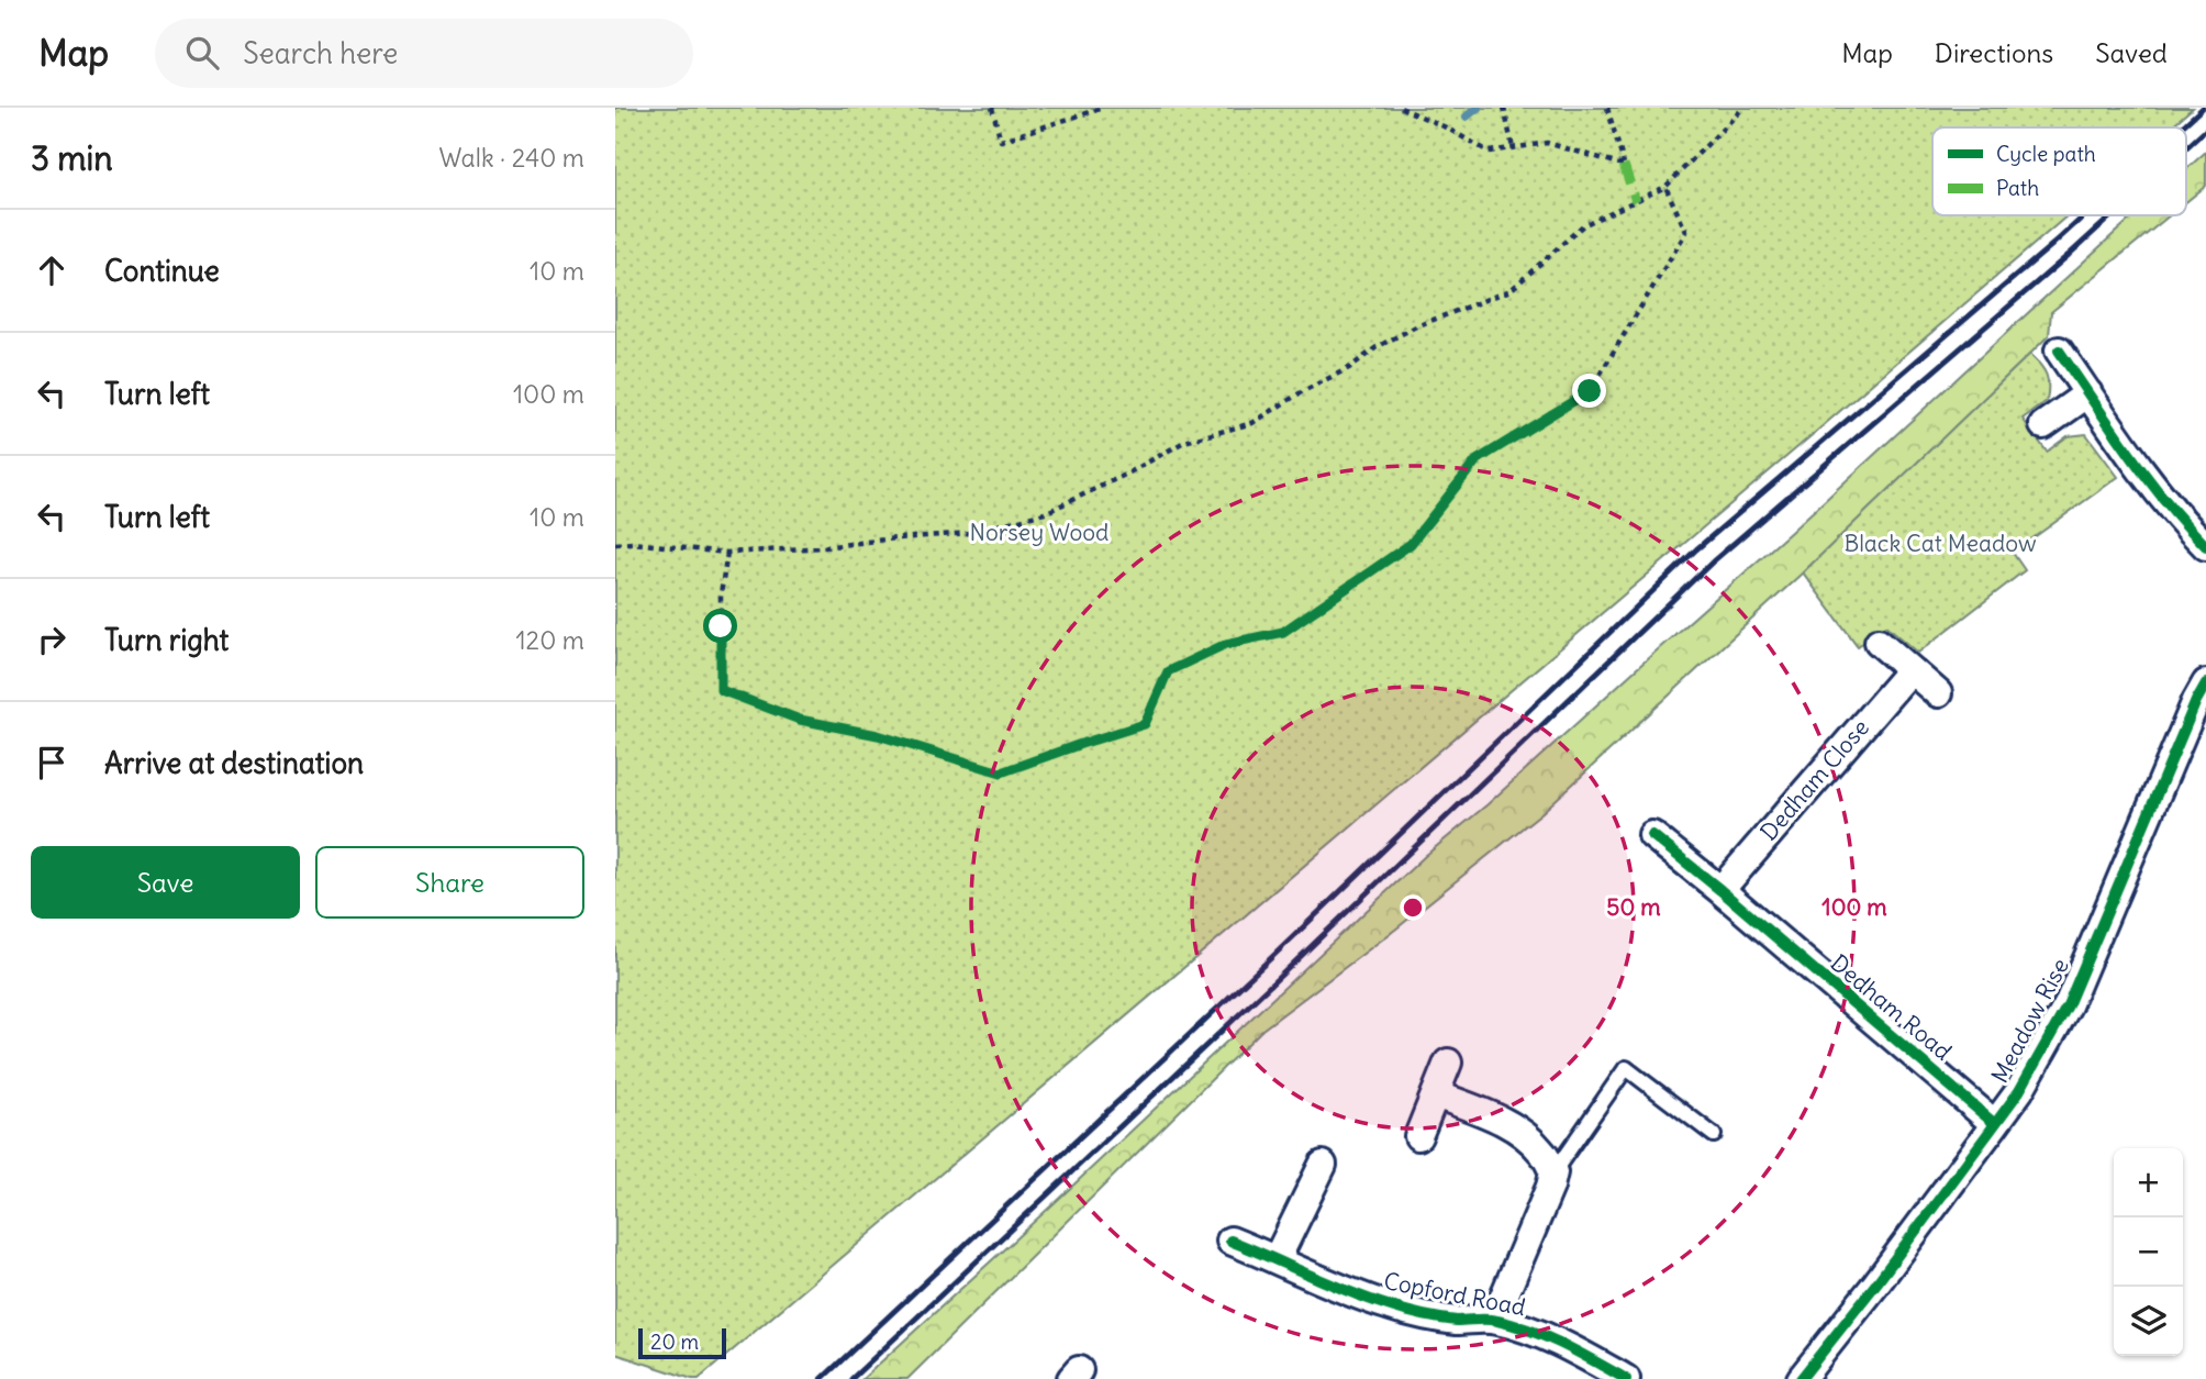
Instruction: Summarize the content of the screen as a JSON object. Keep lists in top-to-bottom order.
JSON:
{
  "streets": {
    "street": [
      "Dedham Close",
      "Dedham Road",
      "Meadow Rise",
      "Copford Road"
    ]
  },
  "crossings": [
    ["Dedham Close", "Dedham Road"],
    ["Dedham Road", "Meadow Rise"]
  ],
  "parks": ["Norsey Wood", "Black Cat Meadow"],
  "legend": ["Cycle path", "Path"],
  "scale_bar": "20 m",
  "page": {
    "header": "Map",
    "search": "Search here",
    "nav": ["Map", "Directions", "Saved"],
    "heading": ["3 min", "Walk · 240 m"],
    "list": [
      ["Continue", "10 m"],
      ["Turn left", "100 m"],
      ["Turn left", "10 m"],
      ["Turn right", "120 m"],
      "Arrive at destination"
    ],
    "buttons": ["Save", "Share"],
    "map_buttons": ["+", "−"],
    "scale": "20 m"
  },
  "rings": ["50 m", "100 m"]
}
